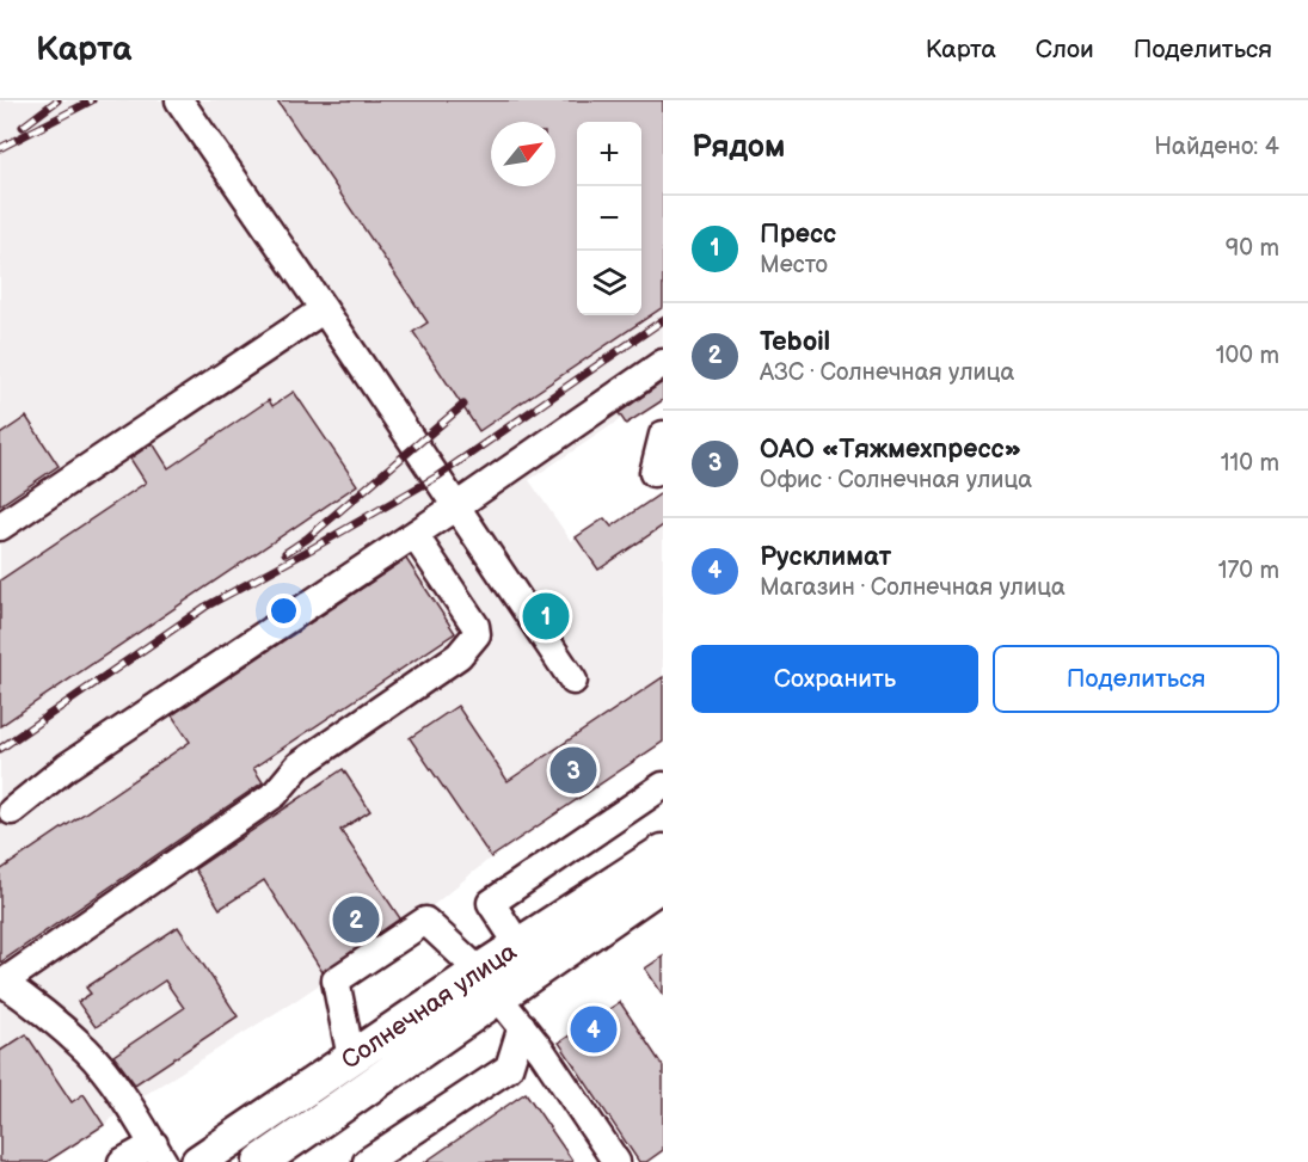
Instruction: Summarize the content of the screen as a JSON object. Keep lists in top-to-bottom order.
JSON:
{
  "streets": {
    "main road": ["Солнечная улица"]
  },
  "north": "top right",
  "page": {
    "header": "Карта",
    "nav": ["Карта", "Слои", "Поделиться"],
    "heading": ["Рядом", "Найдено: 4"],
    "map_buttons": ["+", "−"],
    "list": [
      {
        "mark": "1",
        "name": "Пресс",
        "note": "Место",
        "value": "90 m"
      },
      {
        "mark": "2",
        "name": "Teboil",
        "note": "АЗС · Солнечная улица",
        "value": "100 m"
      },
      {
        "mark": "3",
        "name": "ОАО «Тяжмехпресс»",
        "note": "Офис · Солнечная улица",
        "value": "110 m"
      },
      {
        "mark": "4",
        "name": "Русклимат",
        "note": "Магазин · Солнечная улица",
        "value": "170 m"
      }
    ],
    "pins": [
      "1",
      "3",
      "2",
      "4"
    ],
    "buttons": ["Сохранить", "Поделиться"]
  }
}
